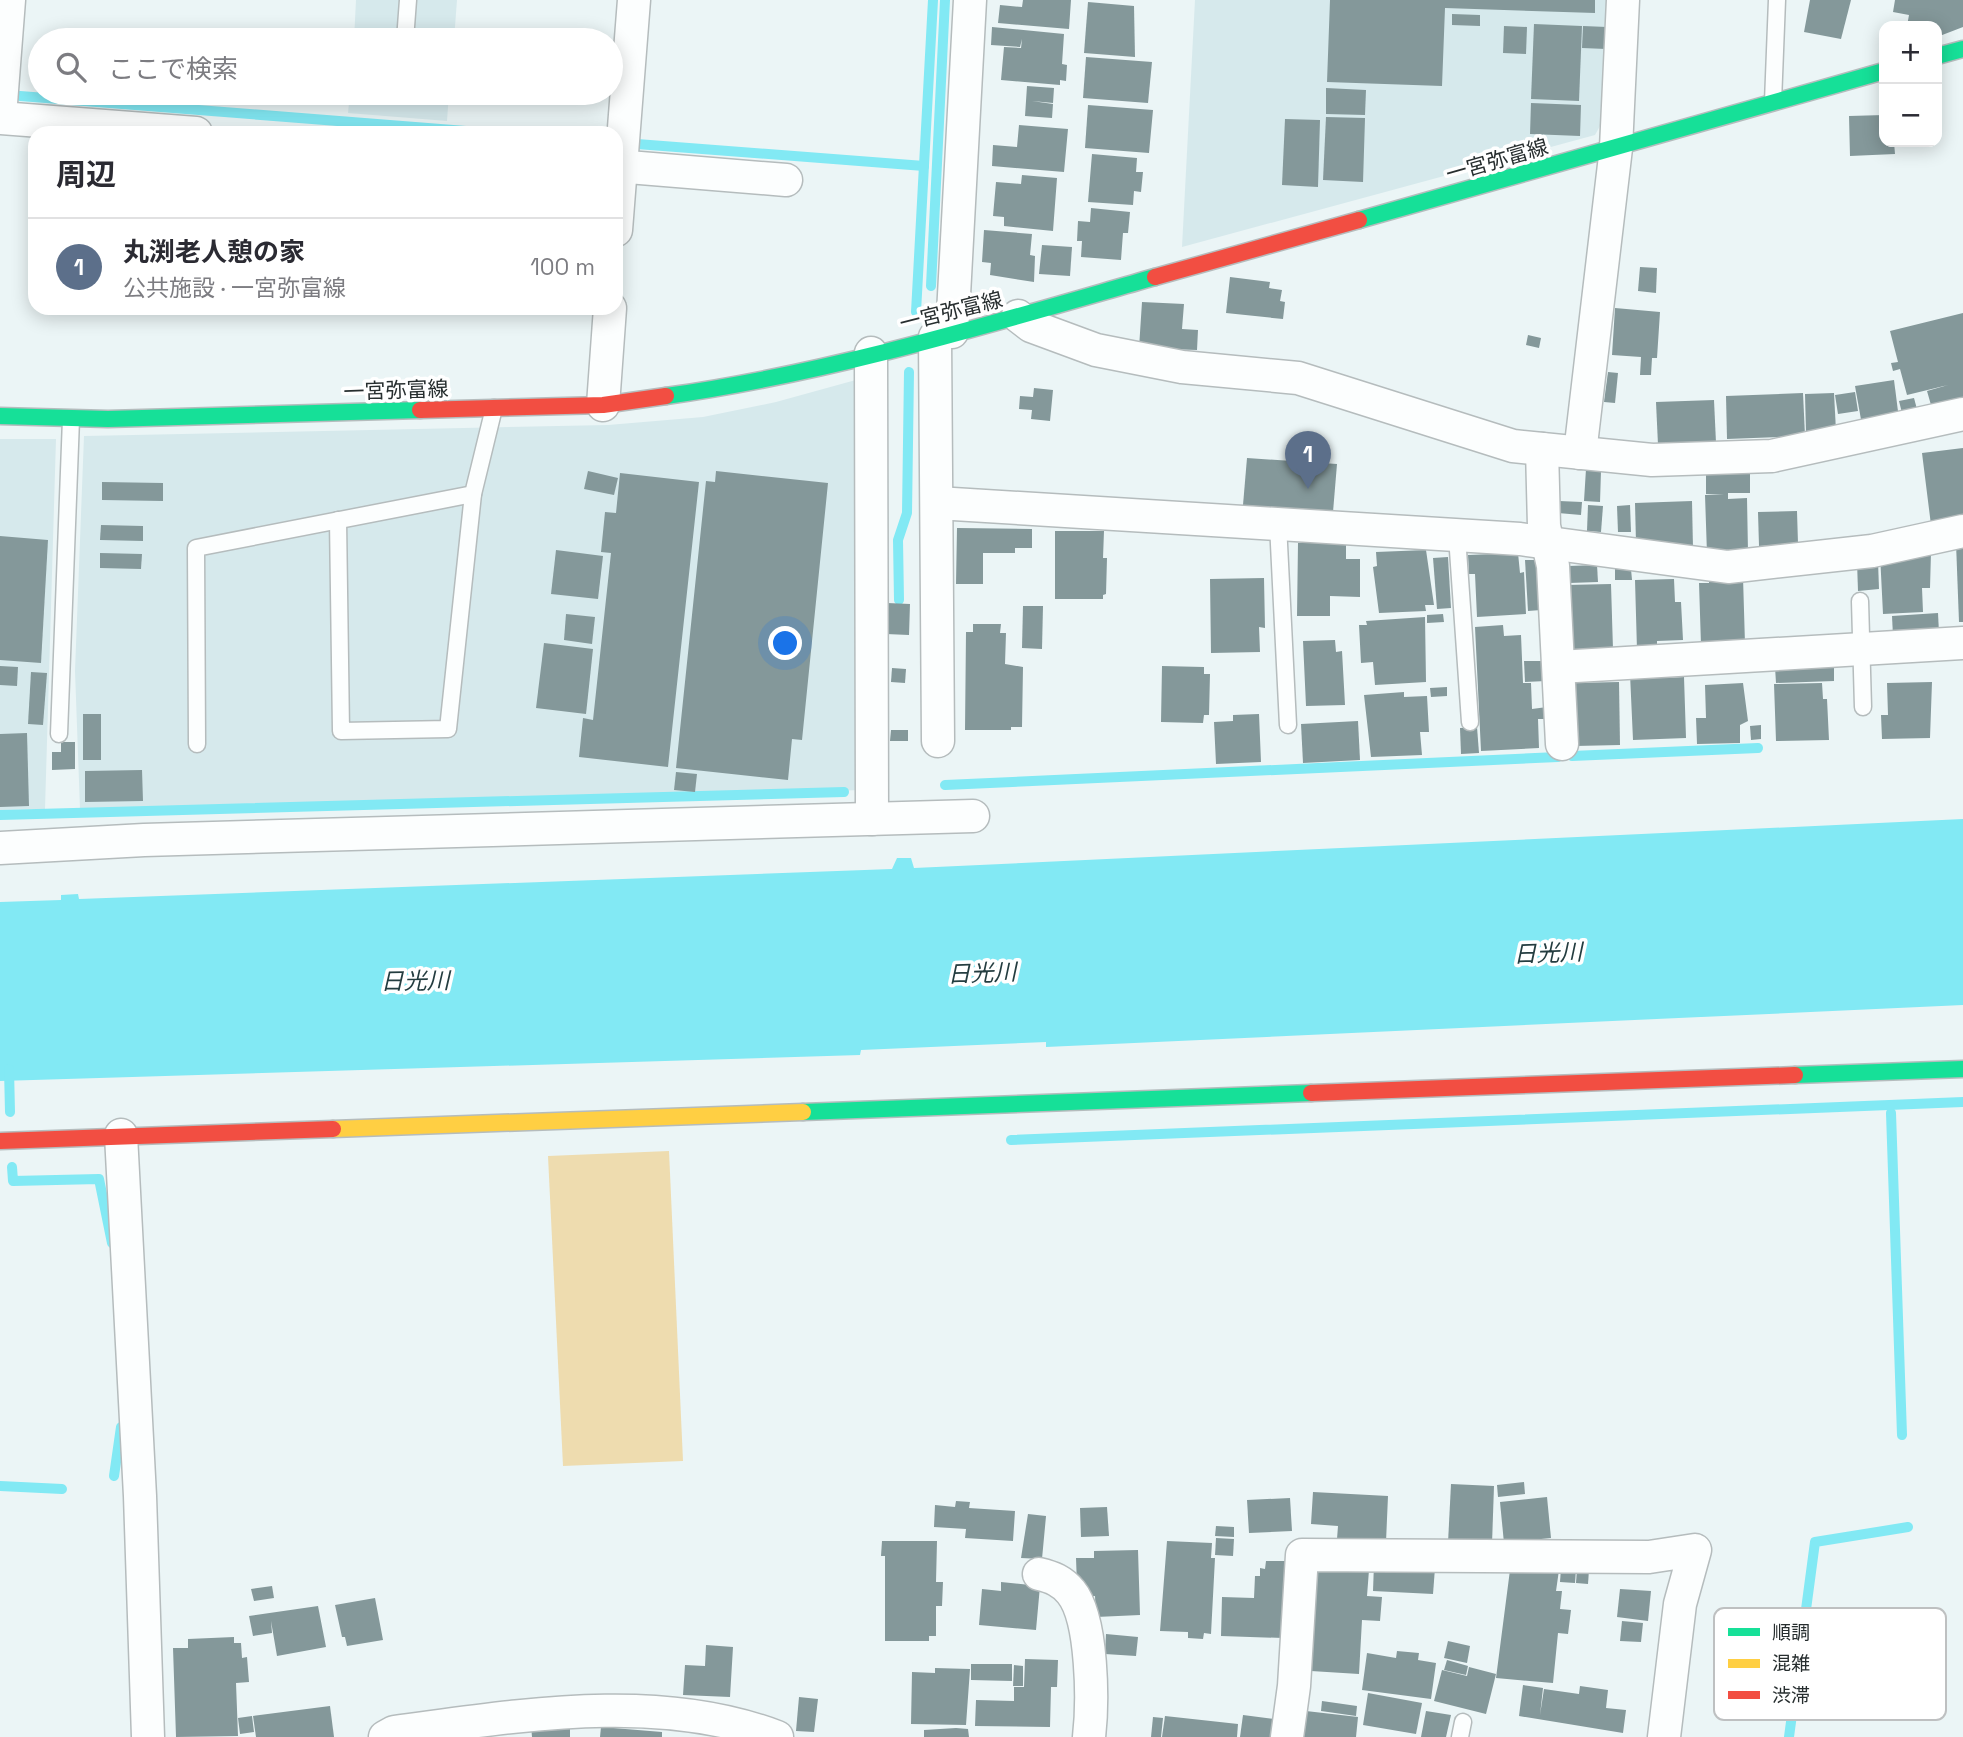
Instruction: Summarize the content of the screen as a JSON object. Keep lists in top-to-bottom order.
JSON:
{
  "streets": {
    "main road": ["一宮弥富線"]
  },
  "water": ["日光川"],
  "legend": ["順調", "混雑", "渋滞"],
  "page": {
    "map_buttons": ["+", "−"],
    "search": "ここで検索",
    "heading": "周辺",
    "list": [
      {
        "mark": "1",
        "name": "丸渕老人憩の家",
        "note": "公共施設 · 一宮弥富線",
        "value": "100 m"
      }
    ],
    "pins": "1"
  }
}
